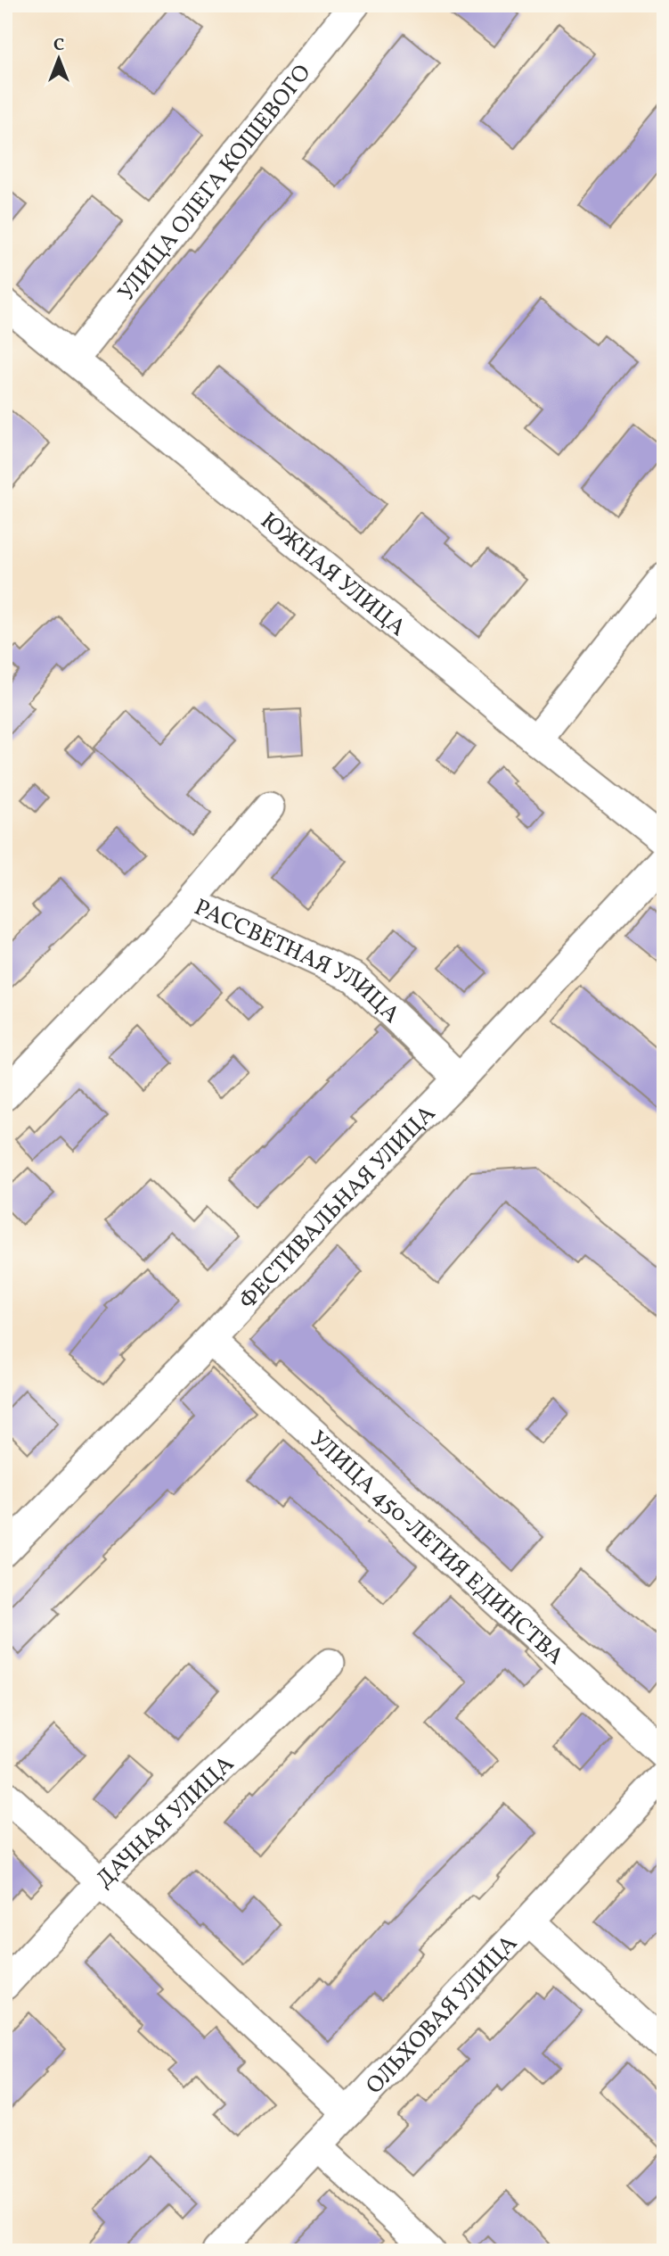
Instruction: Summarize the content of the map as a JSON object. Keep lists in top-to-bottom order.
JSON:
{
  "streets": {
    "street": [
      "УЛИЦА ОЛЕГА КОШЕВОГО",
      "ЮЖНАЯ УЛИЦА",
      "РАССВЕТНАЯ УЛИЦА",
      "ФЕСТИВАЛЬНАЯ УЛИЦА",
      "УЛИЦА 450-ЛЕТИЯ ЕДИНСТВА",
      "ДАЧНАЯ УЛИЦА",
      "ОЛЬХОВАЯ УЛИЦА"
    ]
  },
  "crossings": [
    ["УЛИЦА ОЛЕГА КОШЕВОГО", "ЮЖНАЯ УЛИЦА"],
    ["РАССВЕТНАЯ УЛИЦА", "ФЕСТИВАЛЬНАЯ УЛИЦА"],
    ["ФЕСТИВАЛЬНАЯ УЛИЦА", "УЛИЦА 450-ЛЕТИЯ ЕДИНСТВА"]
  ],
  "north": "top"
}
